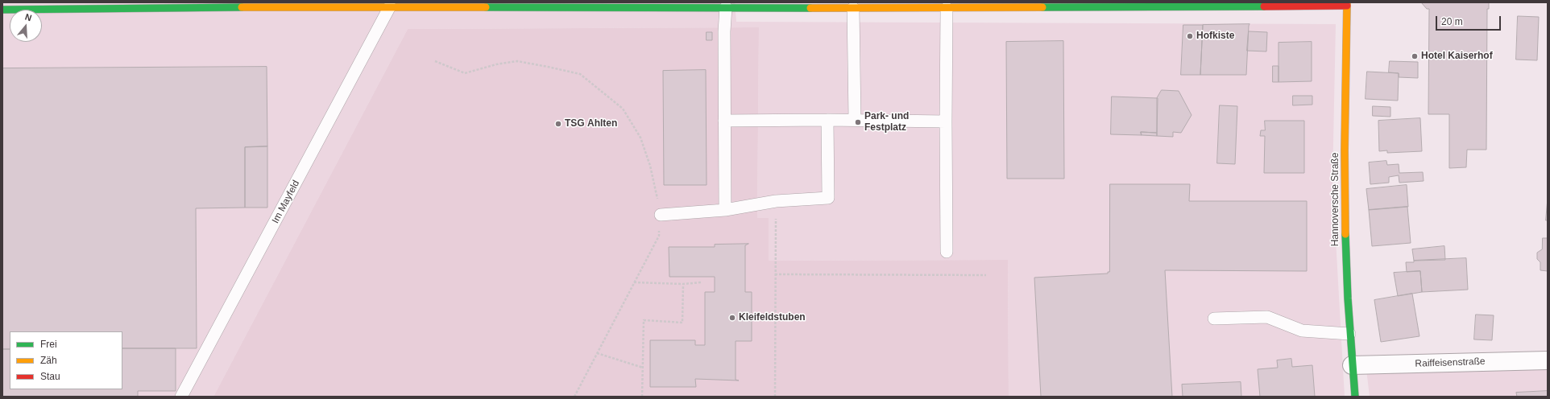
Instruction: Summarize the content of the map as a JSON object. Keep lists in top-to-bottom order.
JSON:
{
  "streets": {
    "street": ["Hannoversche Straße", "Raiffeisenstraße"],
    "lane": ["Im Mayfeld"]
  },
  "crossings": [
    ["Hannoversche Straße", "Raiffeisenstraße"]
  ],
  "places": [
    "Hofkiste",
    "Hotel Kaiserhof",
    "Park- und Festplatz",
    "TSG Ahlten",
    "Kleifeldstuben"
  ],
  "legend": ["Frei", "Zäh", "Stau"],
  "scale_bar": "20 m",
  "north": "top"
}
